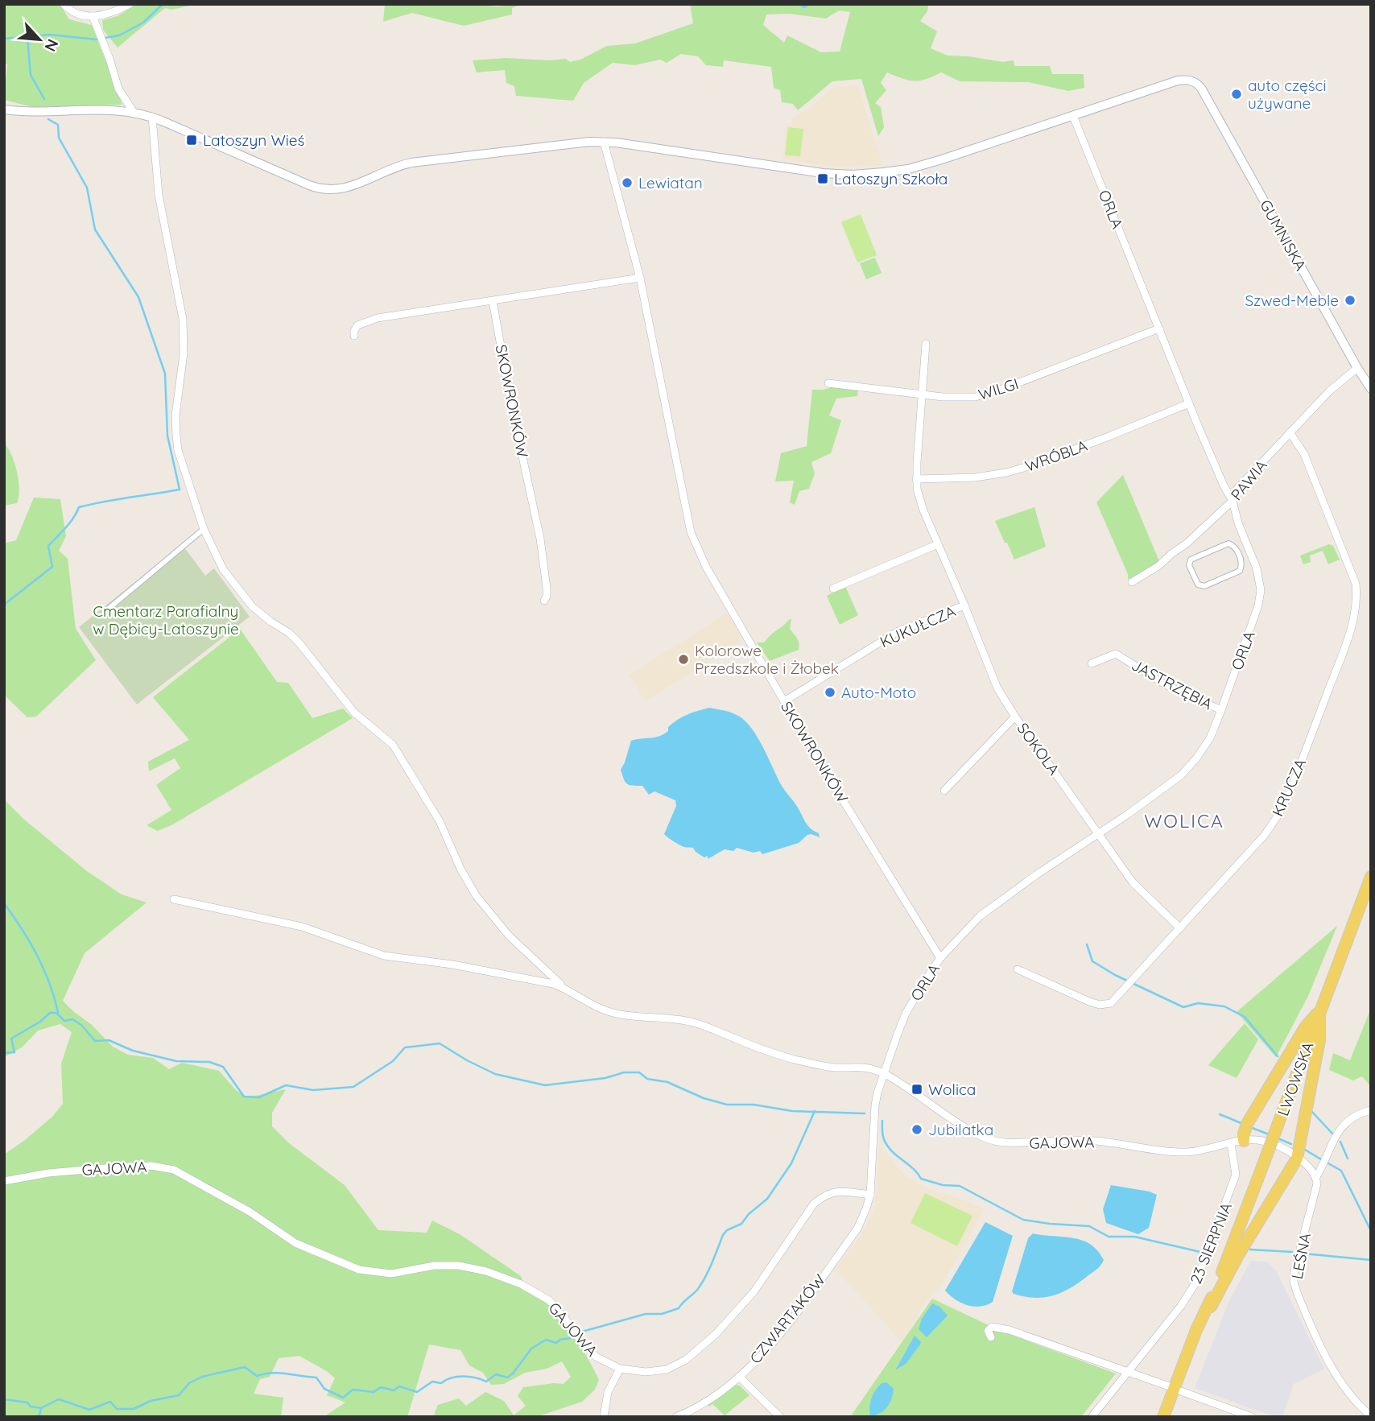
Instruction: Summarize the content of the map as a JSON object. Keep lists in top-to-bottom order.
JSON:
{
  "streets": {
    "main road": ["LWOWSKA"],
    "street": [
      "ORLA",
      "GUMNISKA",
      "WILGI",
      "SKOWRONKÓW",
      "WRÓBLA",
      "PAWIA",
      "KUKUŁCZA",
      "JASTRZĘBIA",
      "SOKOLA",
      "KRUCZA",
      "GAJOWA",
      "23 SIERPNIA",
      "LEŚNA",
      "CZWARTAKÓW"
    ]
  },
  "crossings": [
    ["ORLA", "GUMNISKA"],
    ["ORLA", "WILGI"],
    ["ORLA", "SKOWRONKÓW"],
    ["ORLA", "WRÓBLA"],
    ["ORLA", "PAWIA"],
    ["ORLA", "JASTRZĘBIA"],
    ["ORLA", "SOKOLA"],
    ["ORLA", "GAJOWA"],
    ["GUMNISKA", "PAWIA"],
    ["WILGI", "SOKOLA"],
    ["SKOWRONKÓW", "KUKUŁCZA"],
    ["WRÓBLA", "SOKOLA"],
    ["PAWIA", "KRUCZA"],
    ["KUKUŁCZA", "SOKOLA"],
    ["SOKOLA", "KRUCZA"],
    ["GAJOWA", "23 SIERPNIA"],
    ["GAJOWA", "CZWARTAKÓW"]
  ],
  "districts": ["WOLICA"],
  "parks": ["Cmentarz Parafialny w Dębicy-Latoszynie"],
  "places": {
    "other": [
      "auto części używane",
      "Lewiatan",
      "Szwed-Meble",
      "Kolorowe Przedszkole i Żłobek",
      "Auto-Moto",
      "Jubilatka"
    ],
    "transit": ["Latoszyn Wieś", "Latoszyn Szkoła", "Wolica"]
  },
  "north": "bottom right"
}
